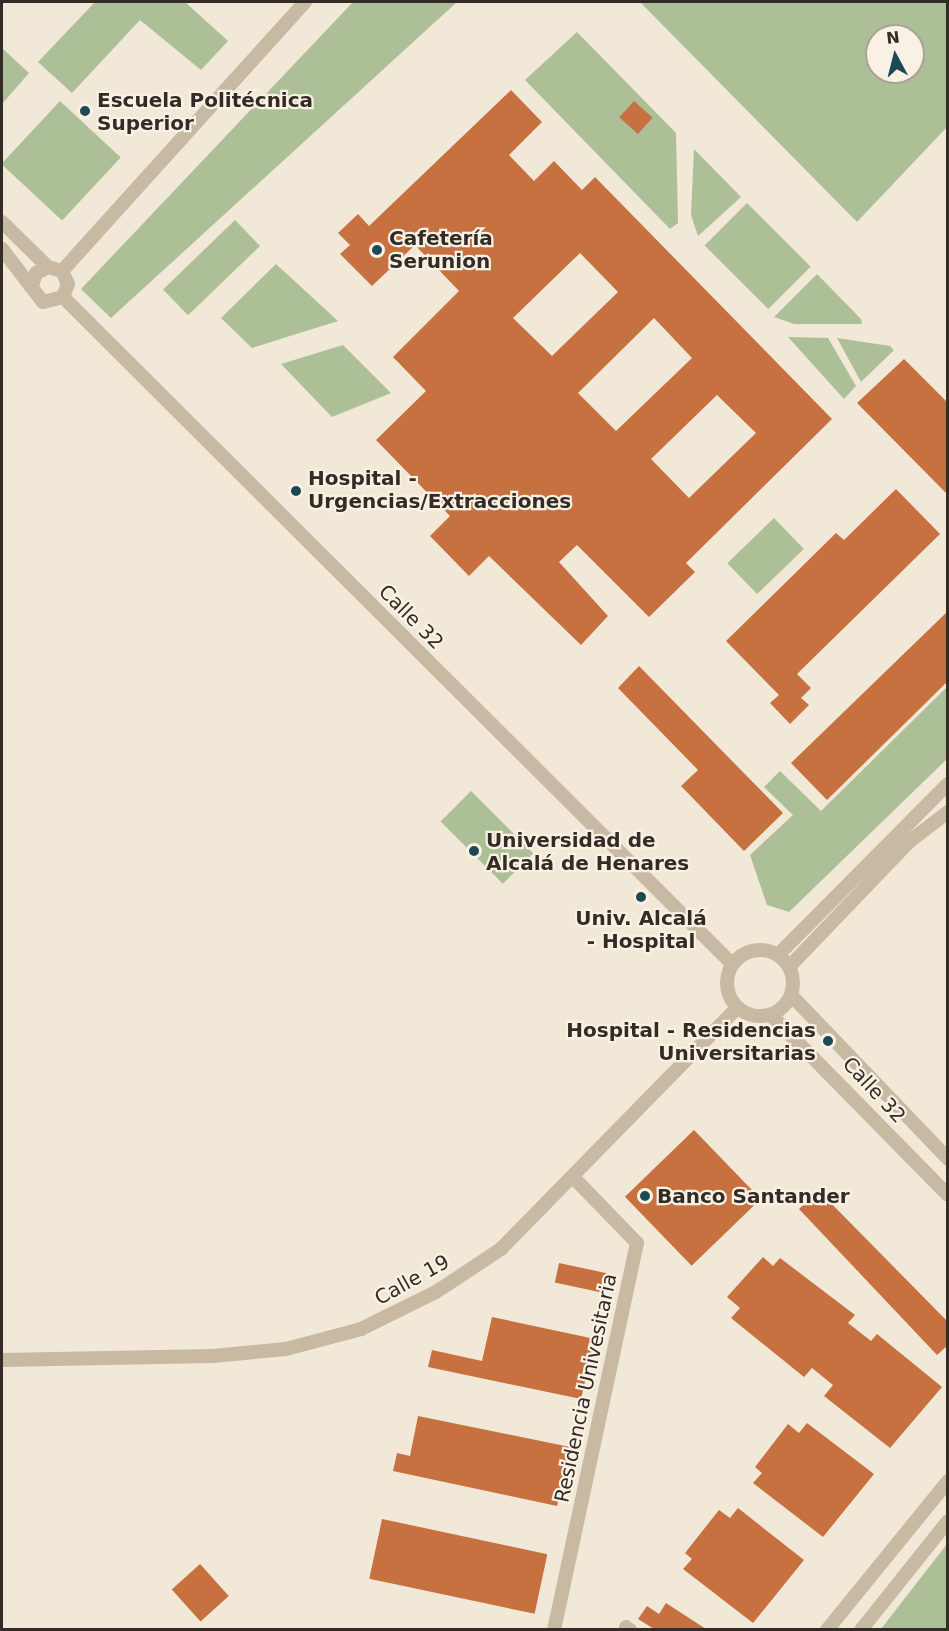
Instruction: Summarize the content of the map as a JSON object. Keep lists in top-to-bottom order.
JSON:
{
  "streets": {
    "street": ["Calle 32", "Calle 19", "Residencia Univesitaria"]
  },
  "crossings": [
    ["Calle 32", "Calle 19"],
    ["Calle 19", "Residencia Univesitaria"]
  ],
  "places": [
    "Escuela Politécnica Superior",
    "Cafetería Serunion",
    "Hospital - Urgencias/Extracciones",
    "Universidad de Alcalá de Henares",
    "Univ. Alcalá - Hospital",
    "Hospital - Residencias Universitarias",
    "Banco Santander"
  ],
  "north": "top"
}
